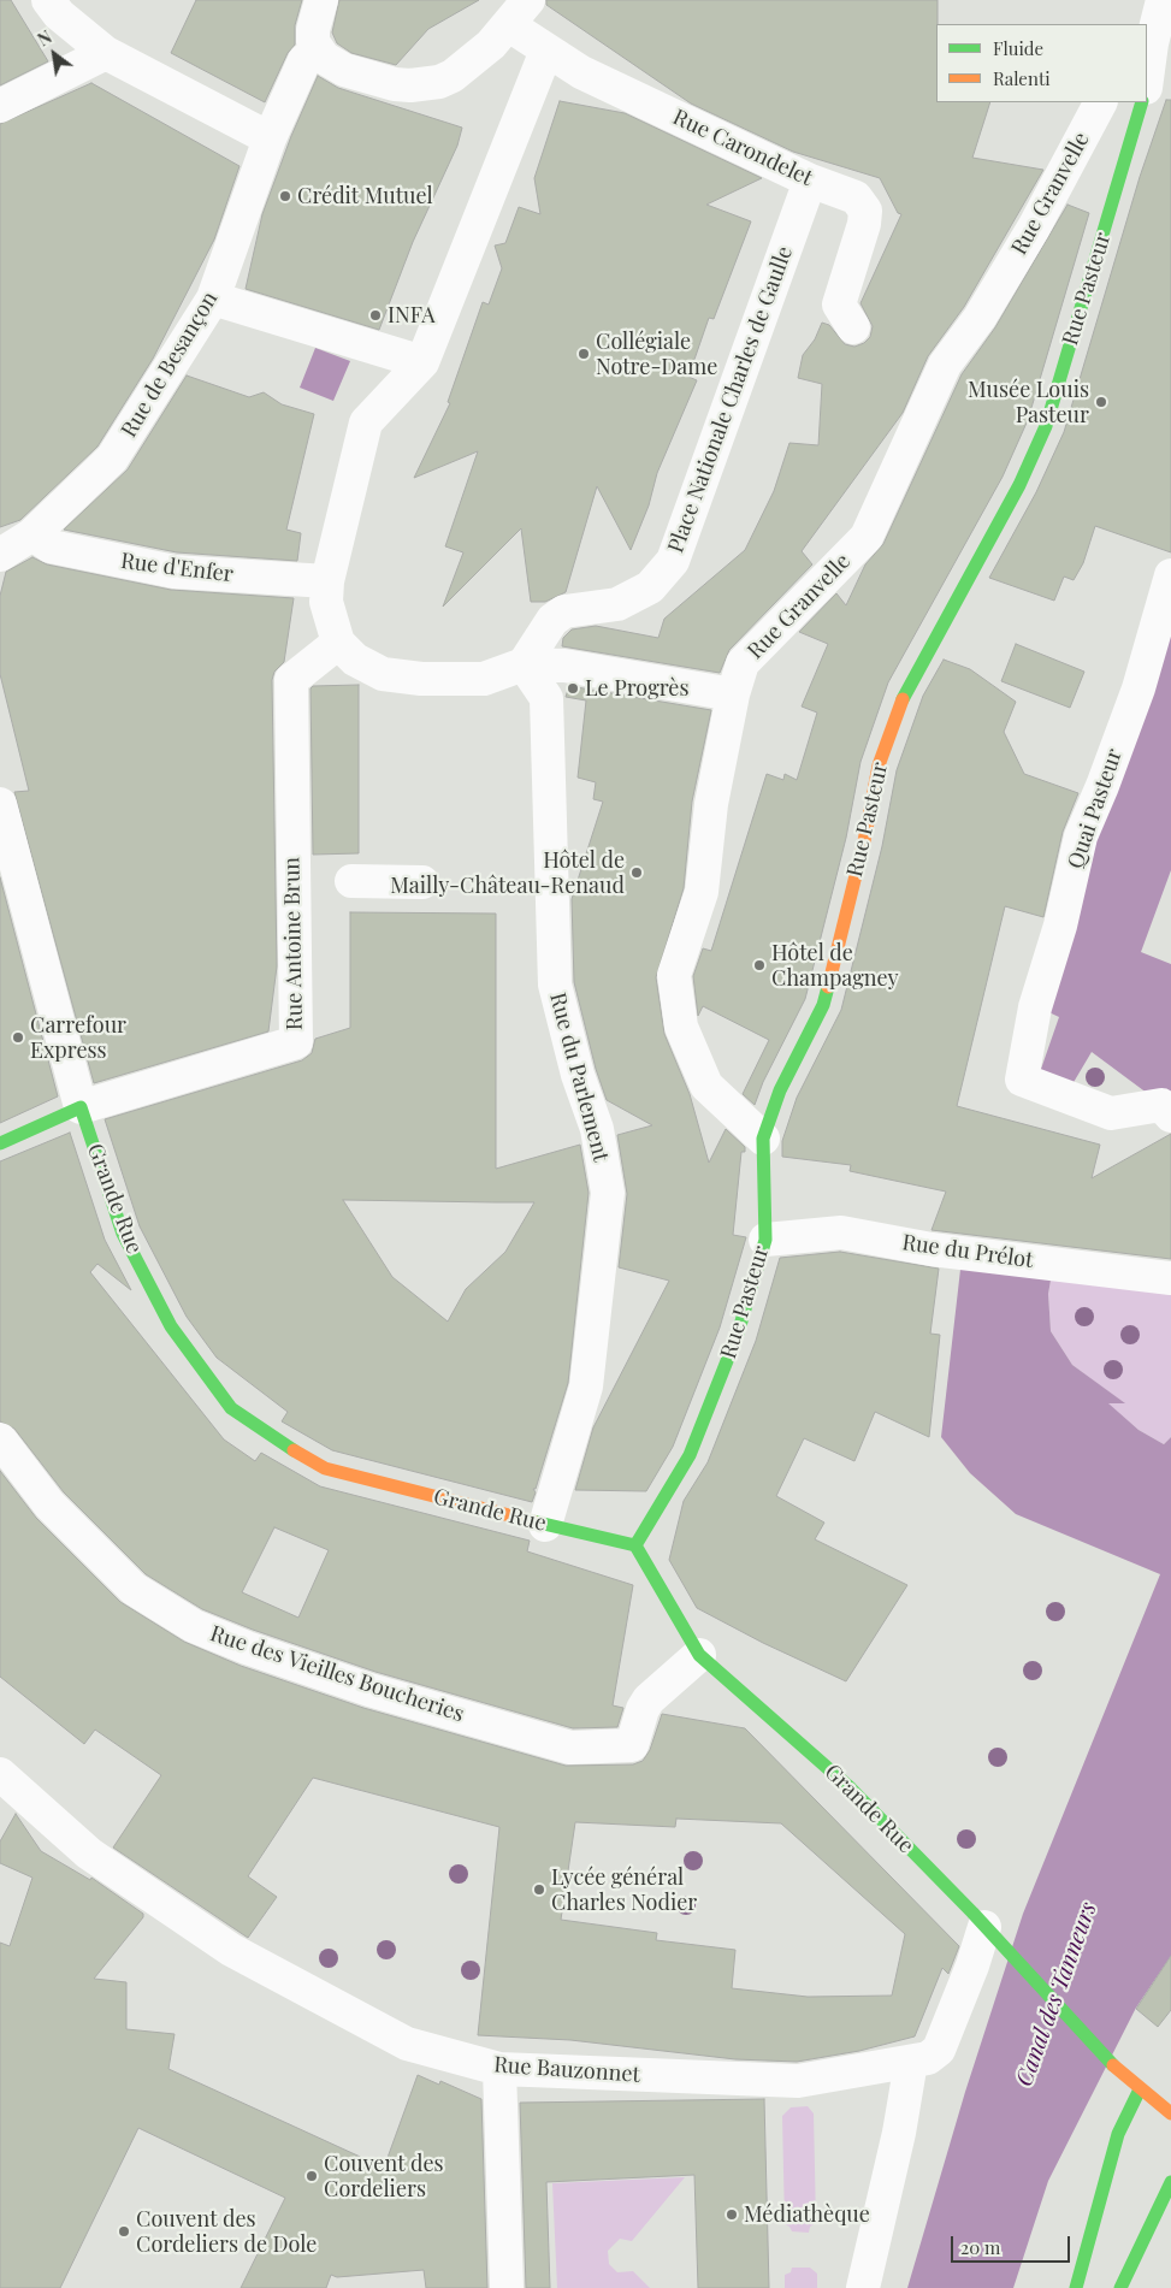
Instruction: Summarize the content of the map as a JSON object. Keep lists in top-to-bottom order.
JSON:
{
  "streets": {
    "street": [
      "Rue Carondelet",
      "Rue Granvelle",
      "Rue Pasteur",
      "Rue de Besançon",
      "Place Nationale Charles de Gaulle",
      "Rue d'Enfer",
      "Quai Pasteur",
      "Rue Antoine Brun",
      "Rue du Parlement",
      "Grande Rue",
      "Rue du Prélot",
      "Rue des Vieilles Boucheries",
      "Rue Bauzonnet"
    ]
  },
  "crossings": [
    ["Rue Carondelet", "Place Nationale Charles de Gaulle"],
    ["Rue Granvelle", "Rue Pasteur"],
    ["Rue Pasteur", "Grande Rue"],
    ["Rue Pasteur", "Rue du Prélot"],
    ["Rue de Besançon", "Rue d'Enfer"],
    ["Place Nationale Charles de Gaulle", "Rue du Parlement"],
    ["Rue Antoine Brun", "Grande Rue"],
    ["Rue du Parlement", "Grande Rue"],
    ["Grande Rue", "Rue des Vieilles Boucheries"],
    ["Grande Rue", "Rue Bauzonnet"]
  ],
  "water": ["Canal des Tanneurs"],
  "places": [
    "Crédit Mutuel",
    "INFA",
    "Collégiale Notre-Dame",
    "Musée Louis Pasteur",
    "Le Progrès",
    "Hôtel de Mailly-Château-Renaud",
    "Hôtel de Champagney",
    "Carrefour Express",
    "Lycée général Charles Nodier",
    "Couvent des Cordeliers",
    "Médiathèque",
    "Couvent des Cordeliers de Dole"
  ],
  "legend": ["Fluide", "Ralenti"],
  "scale_bar": "20 m",
  "north": "top left"
}
